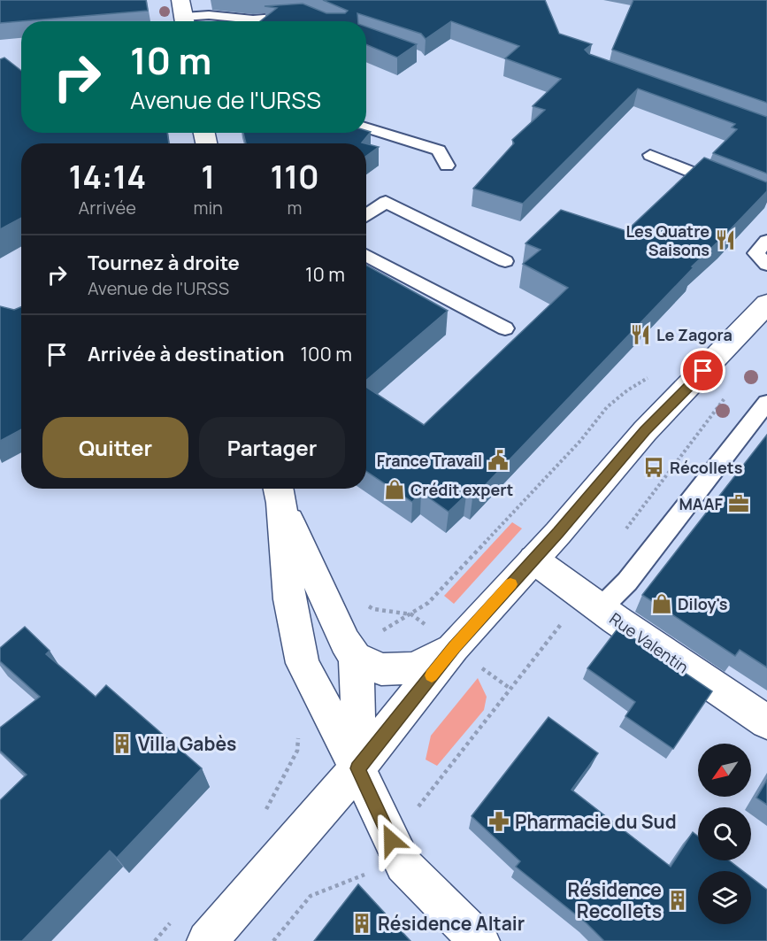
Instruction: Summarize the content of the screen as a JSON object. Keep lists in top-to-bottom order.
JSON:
{
  "streets": {
    "main road": ["Rue Valentin"]
  },
  "places": {
    "restaurant": ["Les Quatre Saisons", "Le Zagora"],
    "public building": ["France Travail"],
    "bus stop": ["Récollets"],
    "shop": ["Crédit expert", "Diloy's"],
    "office": ["MAAF"],
    "building": ["Villa Gabès", "Résidence Recollets", "Résidence Altair"],
    "pharmacy": ["Pharmacie du Sud"]
  },
  "north": "bottom left",
  "page": {
    "turn": ["10 m", "Avenue de l'URSS"],
    "eta": [
      "14:14",
      "Arrivée",
      "1",
      "min",
      "110",
      "m"
    ],
    "list": [
      {
        "name": "Tournez à droite",
        "note": "Avenue de l'URSS",
        "value": "10 m"
      },
      {
        "name": "Arrivée à destination",
        "value": "100 m"
      }
    ],
    "buttons": ["Quitter", "Partager"]
  }
}
